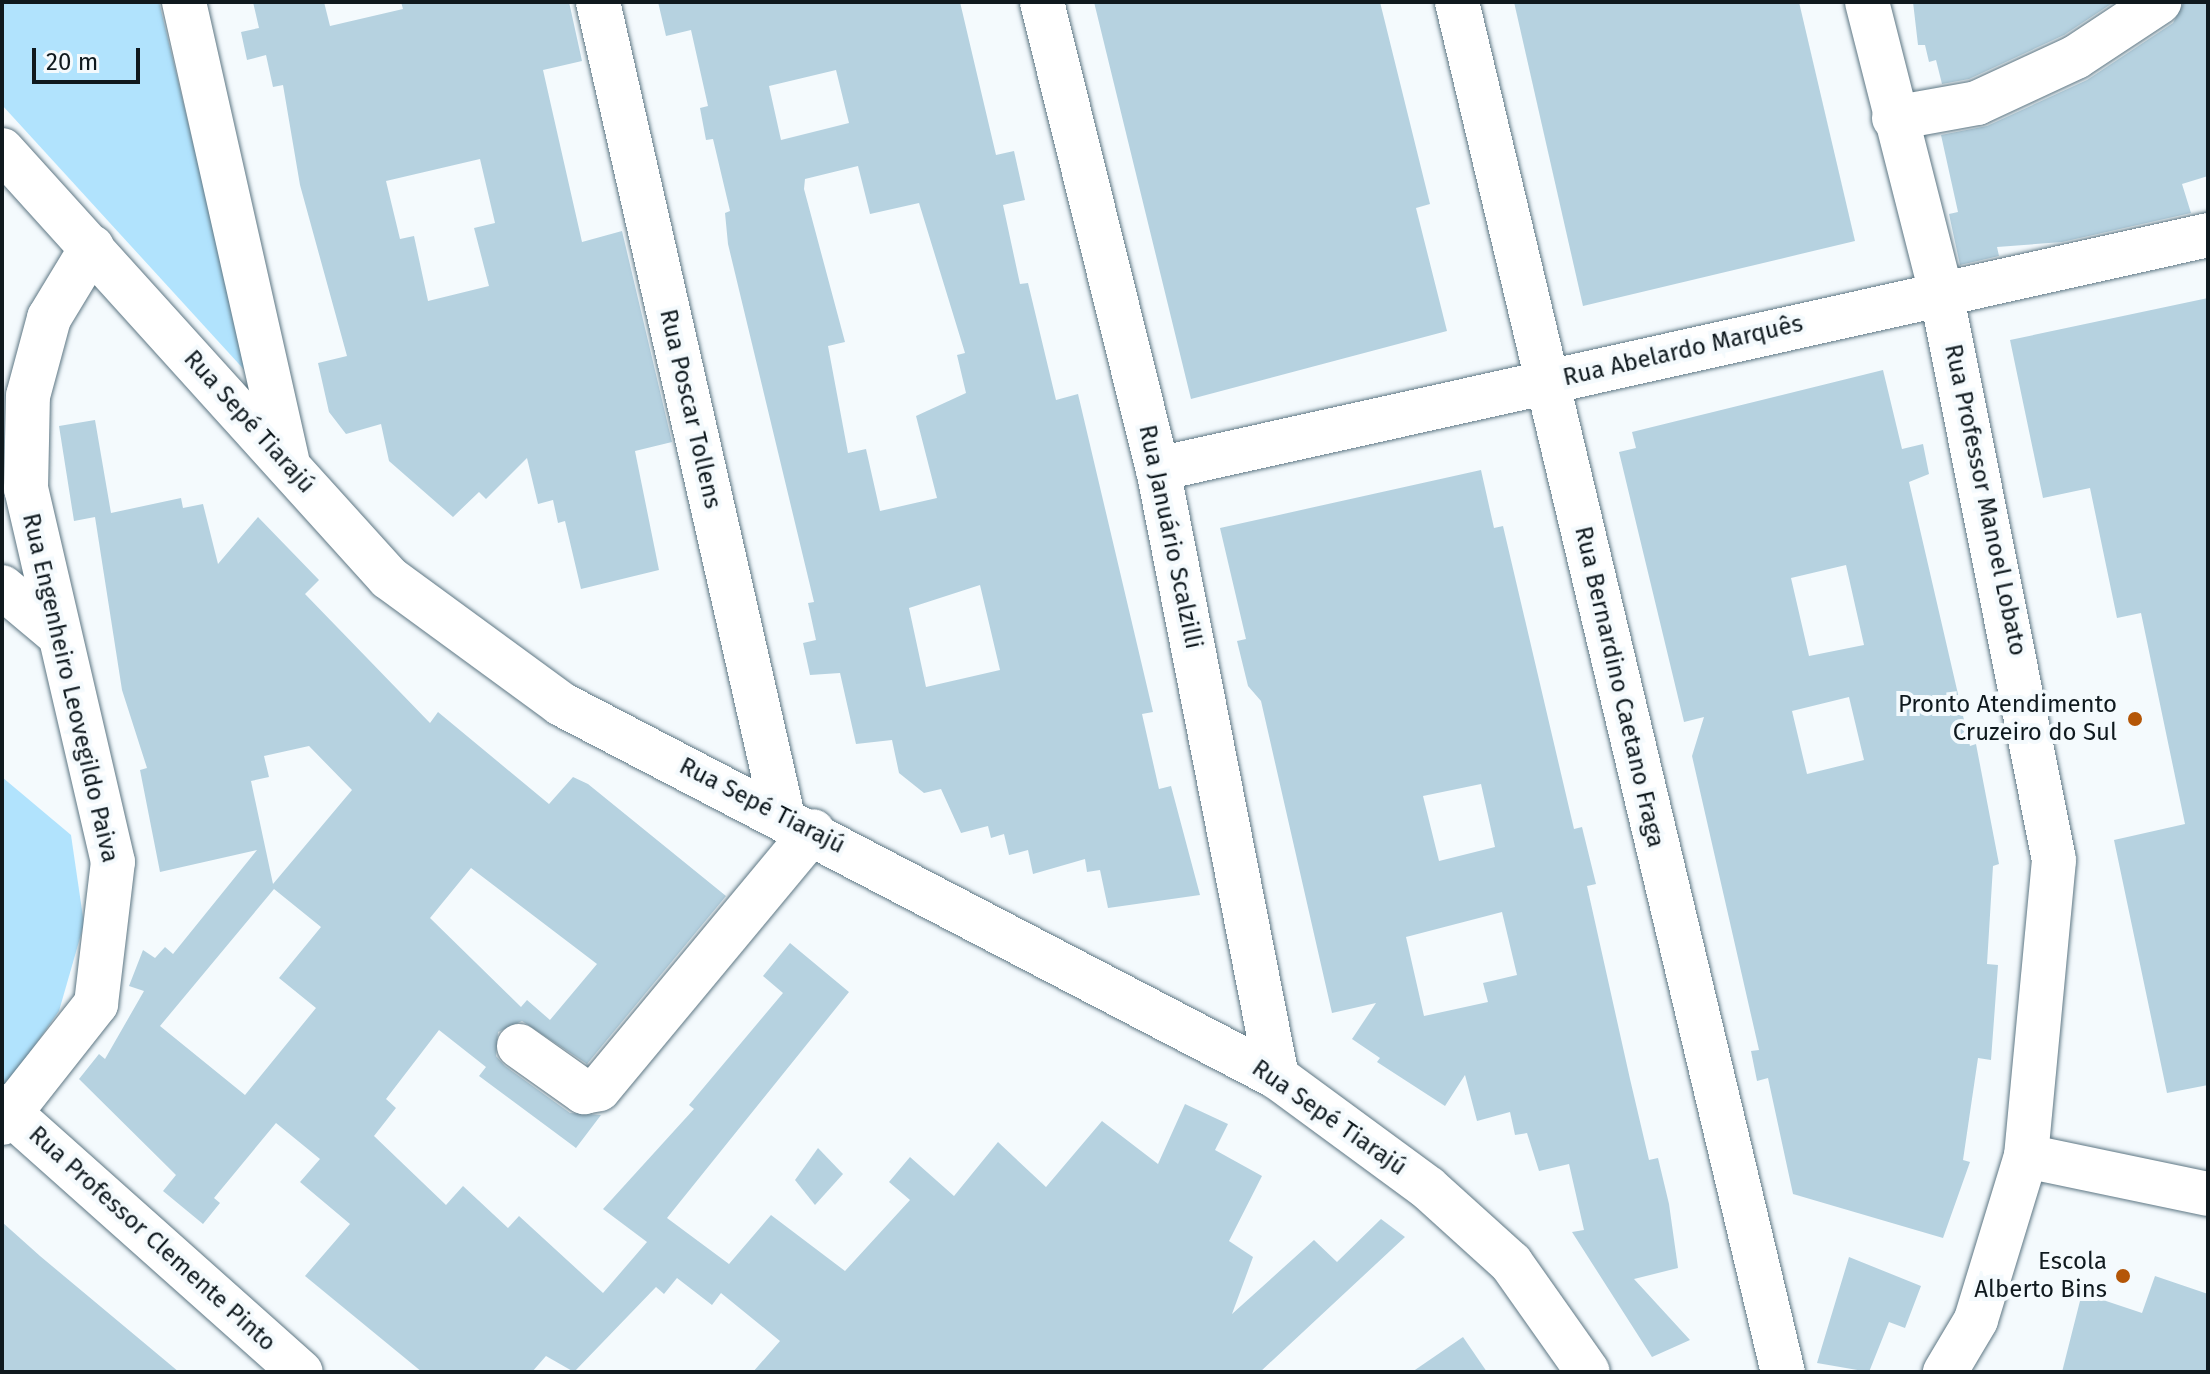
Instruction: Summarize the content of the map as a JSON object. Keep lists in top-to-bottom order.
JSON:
{
  "streets": {
    "street": [
      "Rua Abelardo Marquês",
      "Rua Poscar Tollens",
      "Rua Sepé Tiarajú",
      "Rua Professor Manoel Lobato",
      "Rua Januário Scalzilli",
      "Rua Bernardino Caetano Fraga",
      "Rua Engenheiro Leovegildo Paiva",
      "Rua Professor Clemente Pinto"
    ]
  },
  "crossings": [
    ["Rua Abelardo Marquês", "Rua Professor Manoel Lobato"],
    ["Rua Abelardo Marquês", "Rua Januário Scalzilli"],
    ["Rua Abelardo Marquês", "Rua Bernardino Caetano Fraga"],
    ["Rua Poscar Tollens", "Rua Sepé Tiarajú"],
    ["Rua Sepé Tiarajú", "Rua Januário Scalzilli"],
    ["Rua Sepé Tiarajú", "Rua Engenheiro Leovegildo Paiva"],
    ["Rua Engenheiro Leovegildo Paiva", "Rua Professor Clemente Pinto"]
  ],
  "places": ["Pronto Atendimento Cruzeiro do Sul", "Escola Alberto Bins"],
  "scale_bar": "20 m"
}
